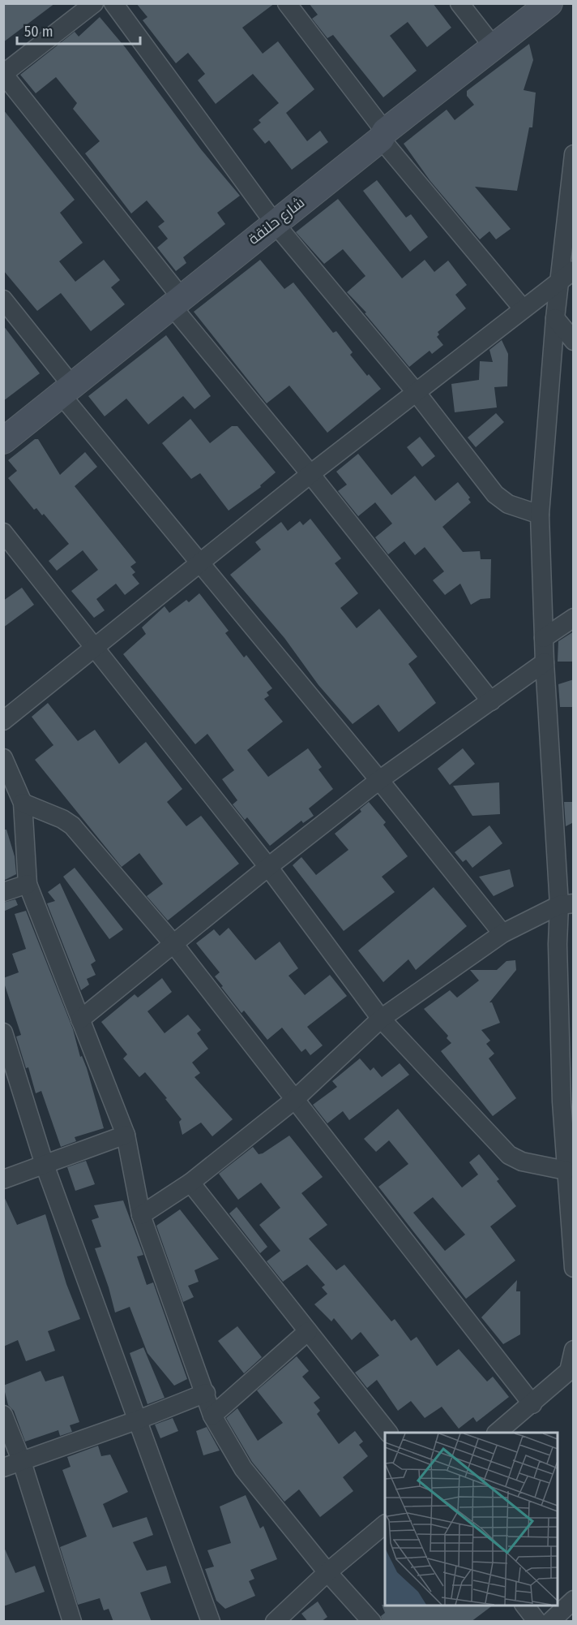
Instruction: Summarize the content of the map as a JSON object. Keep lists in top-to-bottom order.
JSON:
{
  "streets": {
    "street": ["شارع حلنقة"]
  },
  "scale_bar": "50 m"
}
